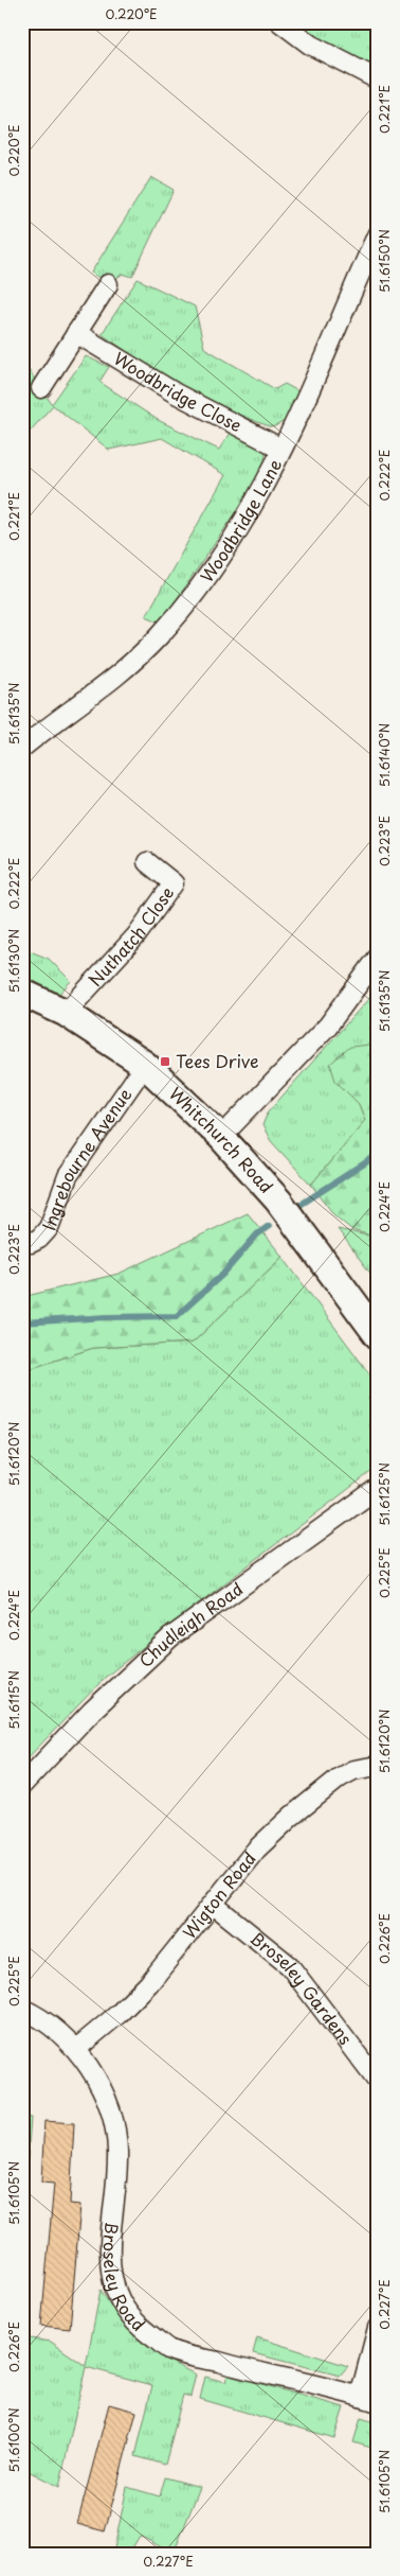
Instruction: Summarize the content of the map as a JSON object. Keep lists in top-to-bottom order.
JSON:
{
  "streets": {
    "street": [
      "Woodbridge Close",
      "Woodbridge Lane",
      "Nuthatch Close",
      "Whitchurch Road",
      "Ingrebourne Avenue",
      "Chudleigh Road",
      "Wigton Road",
      "Broseley Gardens",
      "Broseley Road"
    ]
  },
  "crossings": [
    ["Woodbridge Close", "Woodbridge Lane"],
    ["Nuthatch Close", "Whitchurch Road"],
    ["Whitchurch Road", "Ingrebourne Avenue"],
    ["Wigton Road", "Broseley Gardens"],
    ["Wigton Road", "Broseley Road"]
  ],
  "places": {
    "transit": ["Tees Drive"]
  },
  "coordinates": [
    "0.220°E",
    "0.221°E",
    "51.6150°N",
    "0.222°E",
    "51.6135°N",
    "51.6140°N",
    "0.223°E",
    "51.6130°N",
    "0.224°E",
    "51.6120°N",
    "51.6125°N",
    "0.225°E",
    "51.6115°N",
    "0.226°E",
    "51.6105°N",
    "0.227°E",
    "51.6100°N"
  ]
}
